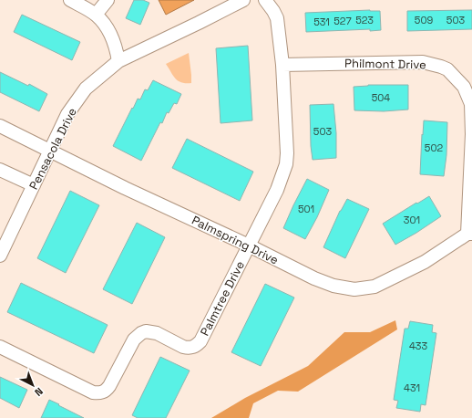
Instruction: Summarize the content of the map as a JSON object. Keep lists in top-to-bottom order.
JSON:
{
  "streets": {
    "street": [
      "Philmont Drive",
      "Pensacola Drive",
      "Palmspring Drive",
      "Palmtree Drive"
    ]
  },
  "crossings": [
    ["Philmont Drive", "Palmspring Drive"],
    ["Philmont Drive", "Palmtree Drive"],
    ["Pensacola Drive", "Palmspring Drive"],
    ["Palmspring Drive", "Palmtree Drive"]
  ],
  "house_numbers": [
    "523",
    "509",
    "503",
    "527",
    "531",
    "504",
    "503",
    "502",
    "501",
    "301",
    "433",
    "431"
  ],
  "north": "bottom right"
}
